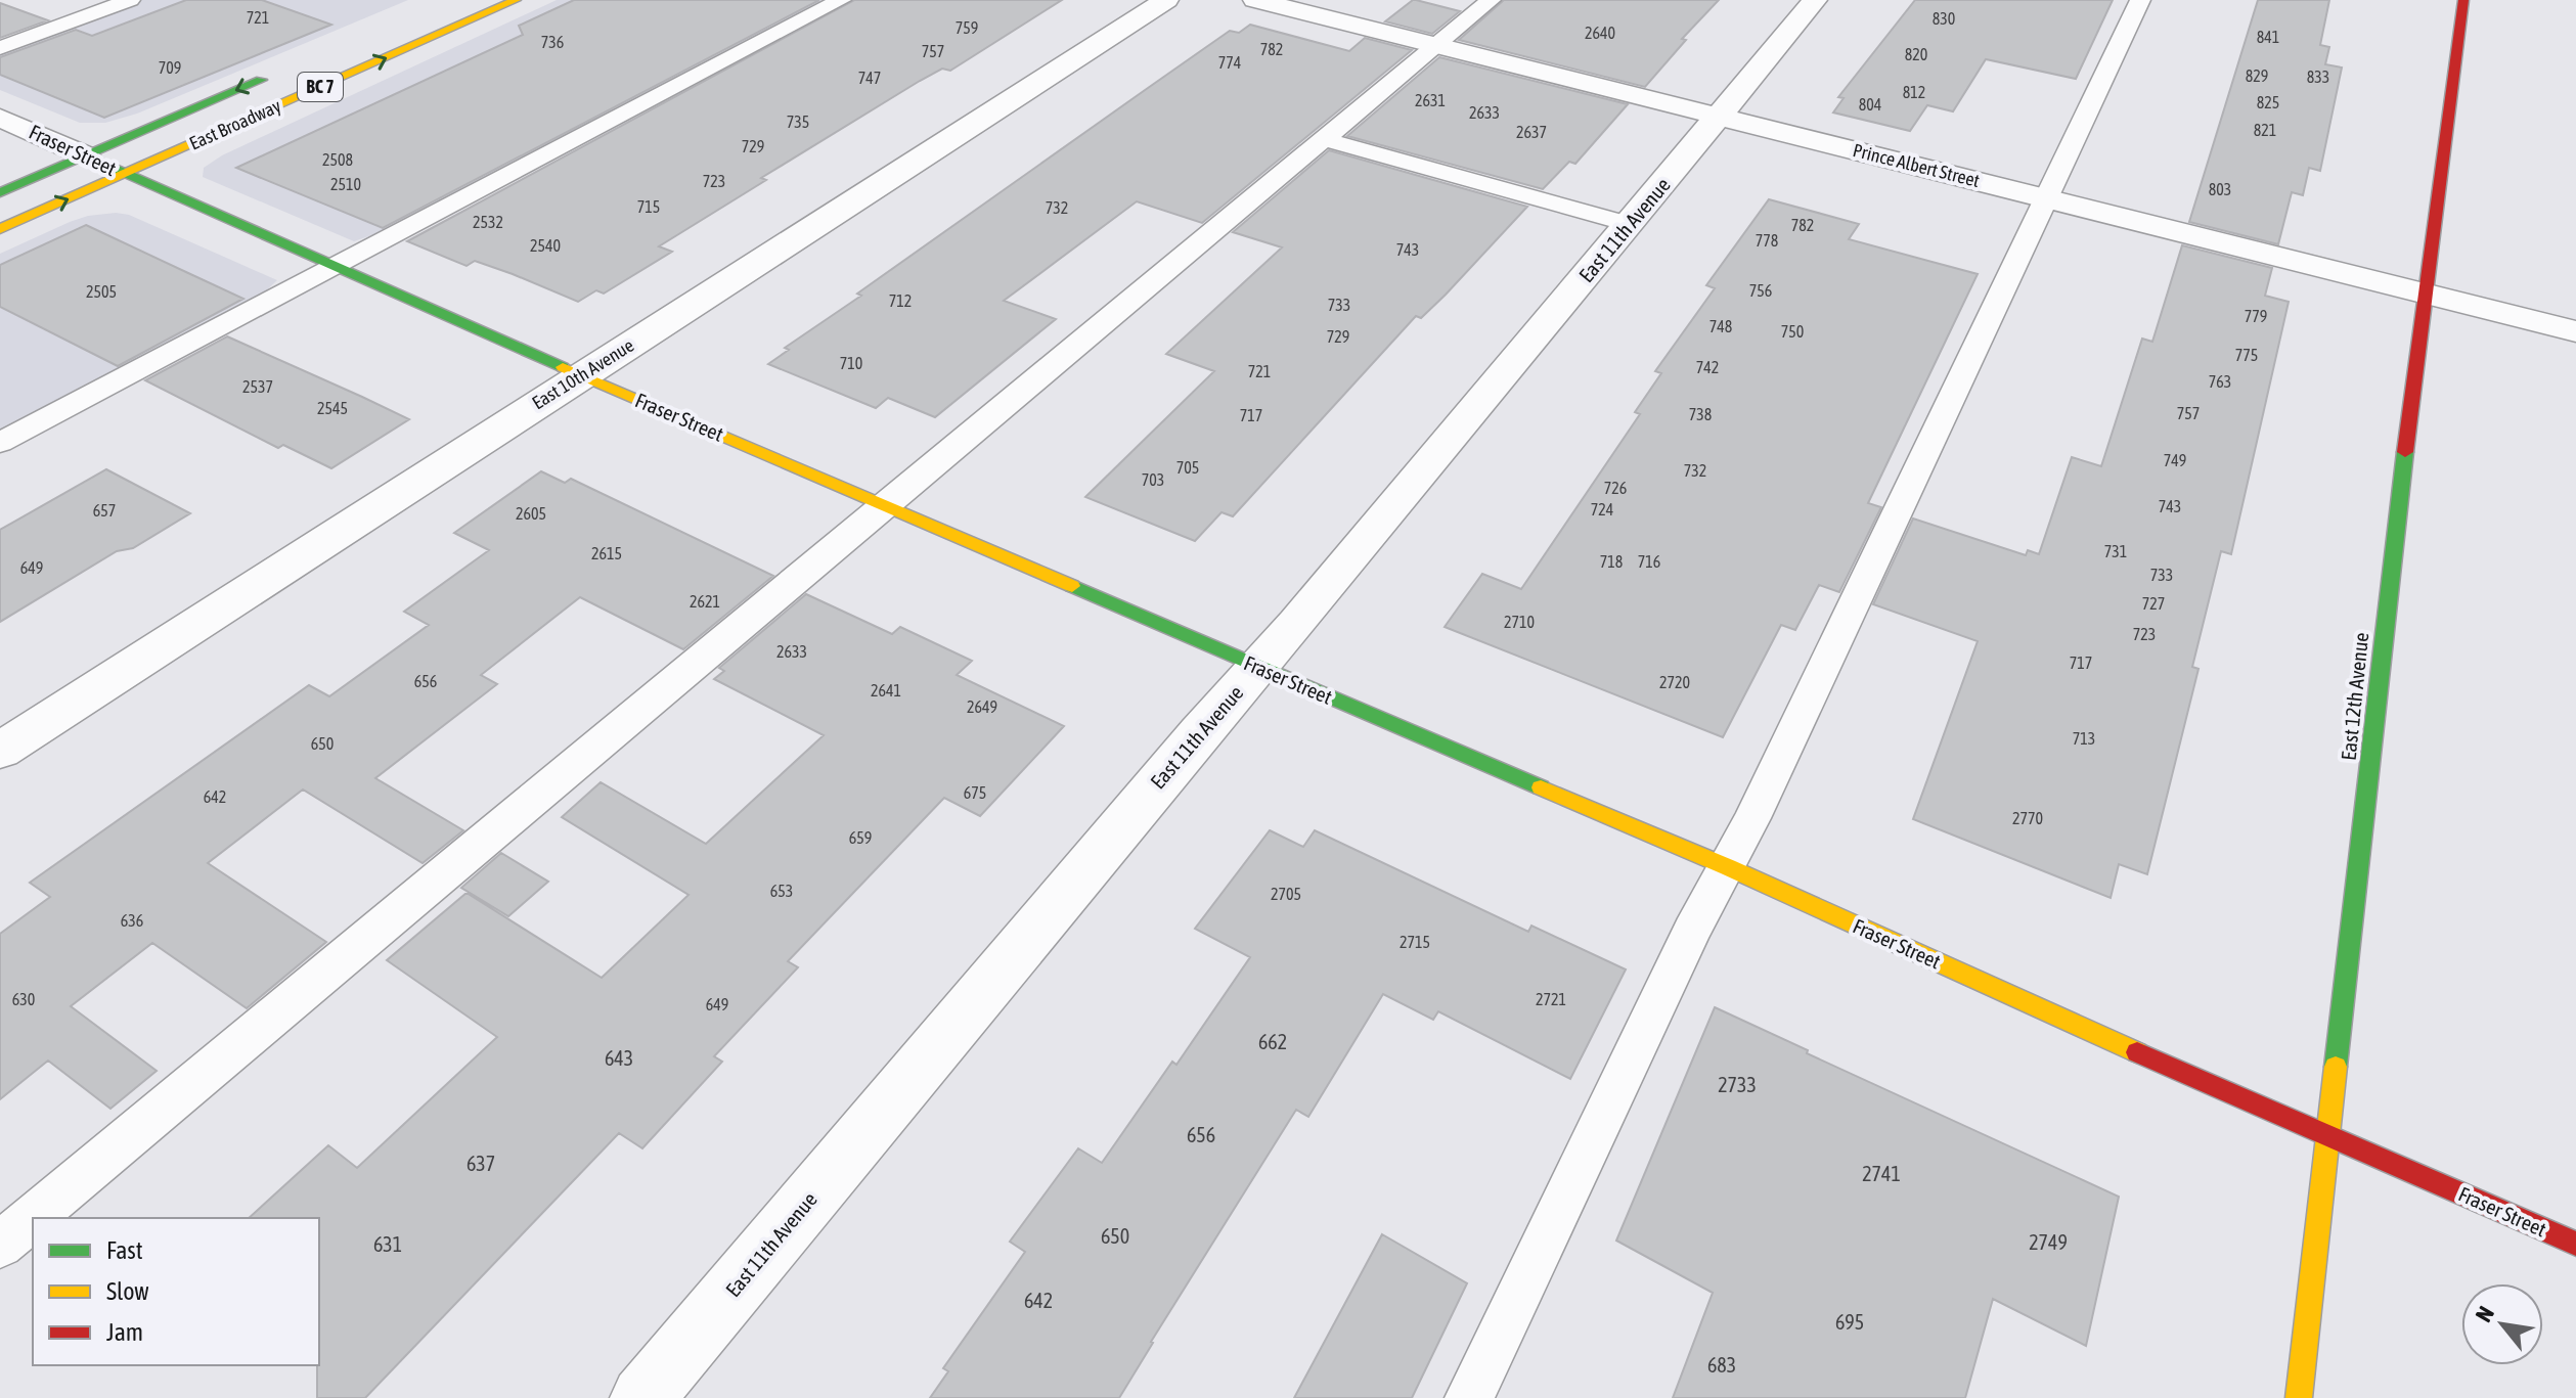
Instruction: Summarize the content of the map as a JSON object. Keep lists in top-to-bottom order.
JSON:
{
  "streets": {
    "street": [
      "BC 7",
      "East Broadway",
      "Fraser Street",
      "Prince Albert Street",
      "East 11th Avenue",
      "East 10th Avenue",
      "East 12th Avenue"
    ]
  },
  "crossings": [
    ["East Broadway", "Fraser Street"],
    ["Fraser Street", "East 11th Avenue"],
    ["Fraser Street", "East 10th Avenue"],
    ["Fraser Street", "East 12th Avenue"],
    ["Prince Albert Street", "East 11th Avenue"],
    ["Prince Albert Street", "East 12th Avenue"]
  ],
  "house_numbers": [
    "721",
    "830",
    "759",
    "2640",
    "841",
    "736",
    "782",
    "757",
    "820",
    "774",
    "709",
    "829",
    "833",
    "747",
    "812",
    "2631",
    "825",
    "804",
    "2633",
    "735",
    "821",
    "2637",
    "729",
    "2508",
    "723",
    "2510",
    "803",
    "715",
    "732",
    "2532",
    "782",
    "778",
    "2540",
    "743",
    "756",
    "2505",
    "712",
    "733",
    "779",
    "748",
    "750",
    "729",
    "775",
    "710",
    "742",
    "721",
    "763",
    "2537",
    "2545",
    "757",
    "738",
    "717",
    "749",
    "705",
    "732",
    "703",
    "726",
    "743",
    "724",
    "657",
    "2605",
    "731",
    "2615",
    "718",
    "716",
    "649",
    "733",
    "2621",
    "727",
    "2710",
    "723",
    "2633",
    "717",
    "656",
    "2720",
    "2641",
    "2649",
    "713",
    "650",
    "675",
    "642",
    "2770",
    "659",
    "653",
    "2705",
    "636",
    "2715",
    "630",
    "2721",
    "649",
    "662",
    "643",
    "2733",
    "656",
    "637",
    "2741",
    "650",
    "2749",
    "631",
    "642",
    "695",
    "683"
  ],
  "legend": ["Fast", "Slow", "Jam"],
  "north": "top left"
}
